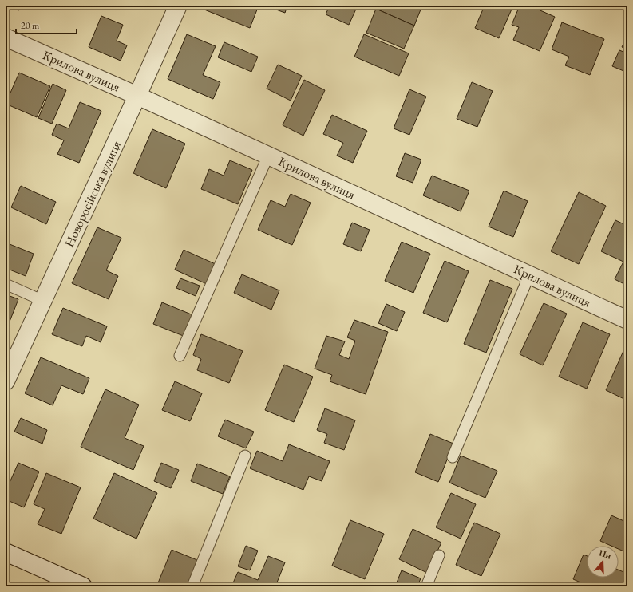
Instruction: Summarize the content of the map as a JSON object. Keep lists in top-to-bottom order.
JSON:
{
  "streets": {
    "street": ["Крилова вулиця", "Новоросійська вулиця"]
  },
  "crossings": [
    ["Крилова вулиця", "Новоросійська вулиця"]
  ],
  "scale_bar": "20 m",
  "north": "top"
}
